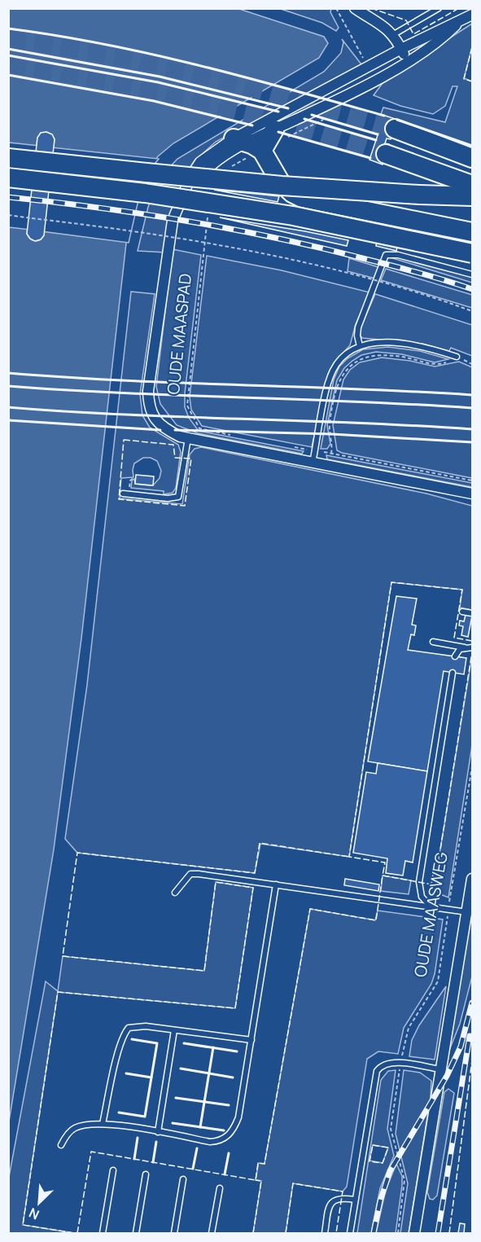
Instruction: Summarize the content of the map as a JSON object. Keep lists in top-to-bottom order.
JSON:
{
  "streets": {
    "street": ["OUDE MAASPAD"],
    "path": ["OUDE MAASWEG"]
  },
  "north": "bottom left"
}
